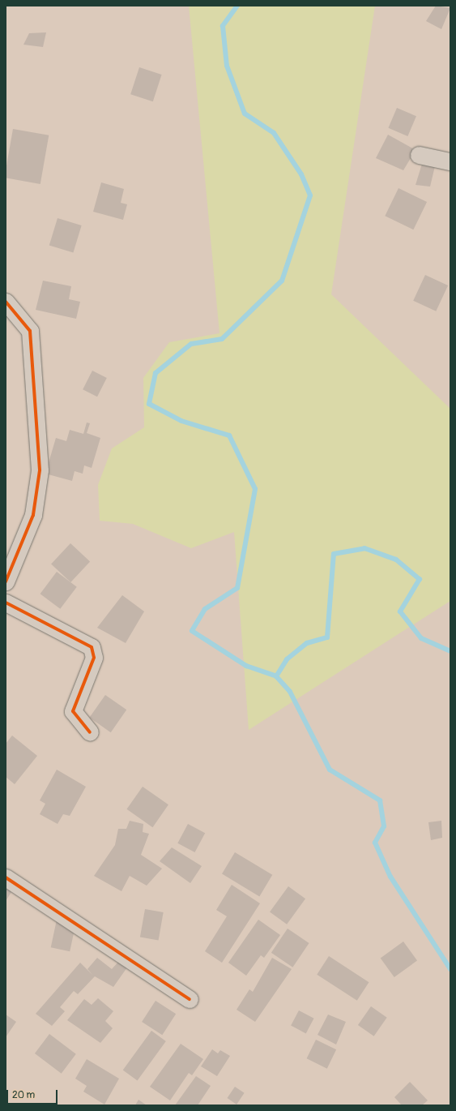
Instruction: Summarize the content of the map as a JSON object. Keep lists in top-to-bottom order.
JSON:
{
  "scale_bar": "20 m"
}
